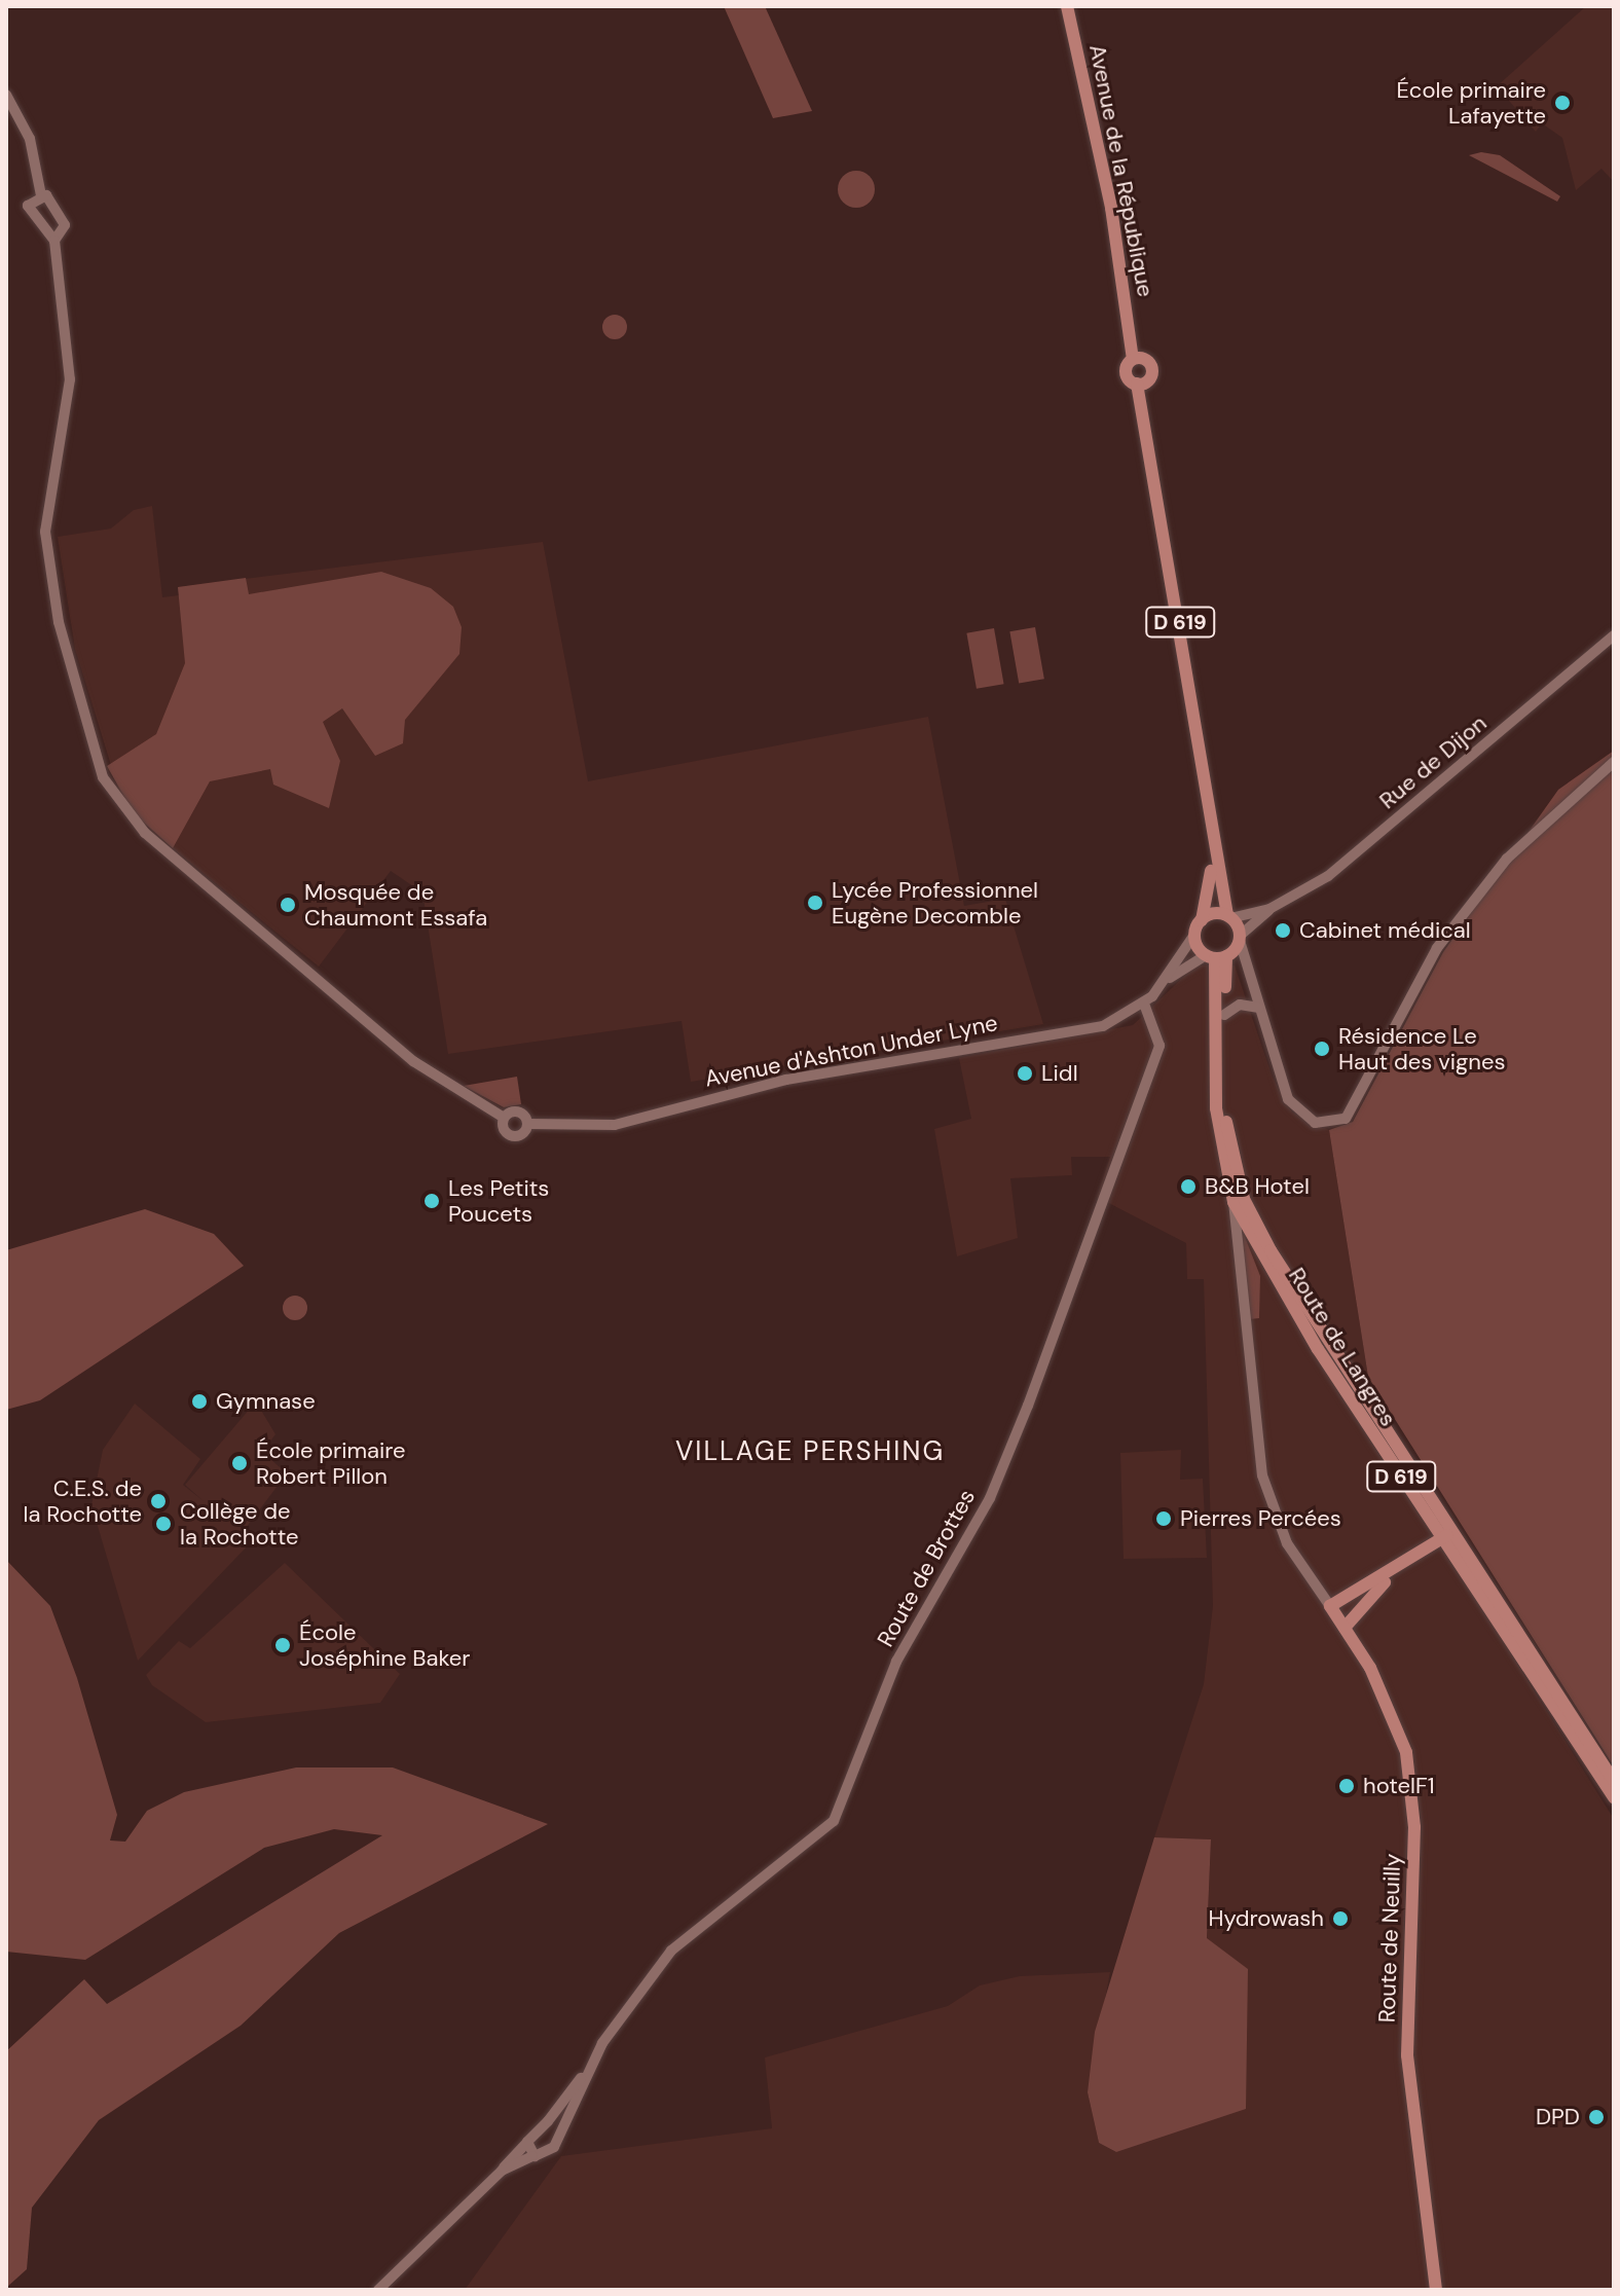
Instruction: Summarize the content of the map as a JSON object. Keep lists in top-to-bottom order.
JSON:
{
  "streets": {
    "main road": [
      "Avenue de la République",
      "D 619",
      "Route de Langres",
      "Route de Neuilly"
    ],
    "street": ["Rue de Dijon", "Avenue d'Ashton Under Lyne", "Route de Brottes"]
  },
  "crossings": [
    ["D 619", "Avenue d'Ashton Under Lyne"],
    ["D 619", "Route de Langres"],
    ["Avenue d'Ashton Under Lyne", "Route de Langres"],
    ["Avenue d'Ashton Under Lyne", "Route de Brottes"]
  ],
  "districts": ["VILLAGE PERSHING"],
  "places": [
    "École primaire Lafayette",
    "Lycée Professionnel Eugène Decomble",
    "Mosquée de Chaumont Essafa",
    "Cabinet médical",
    "Résidence Le Haut des vignes",
    "Lidl",
    "B&B Hotel",
    "Les Petits Poucets",
    "Gymnase",
    "École primaire Robert Pillon",
    "C.E.S. de la Rochotte",
    "Pierres Percées",
    "Collège de la Rochotte",
    "École Joséphine Baker",
    "hotelF1",
    "Hydrowash",
    "DPD"
  ]
}
